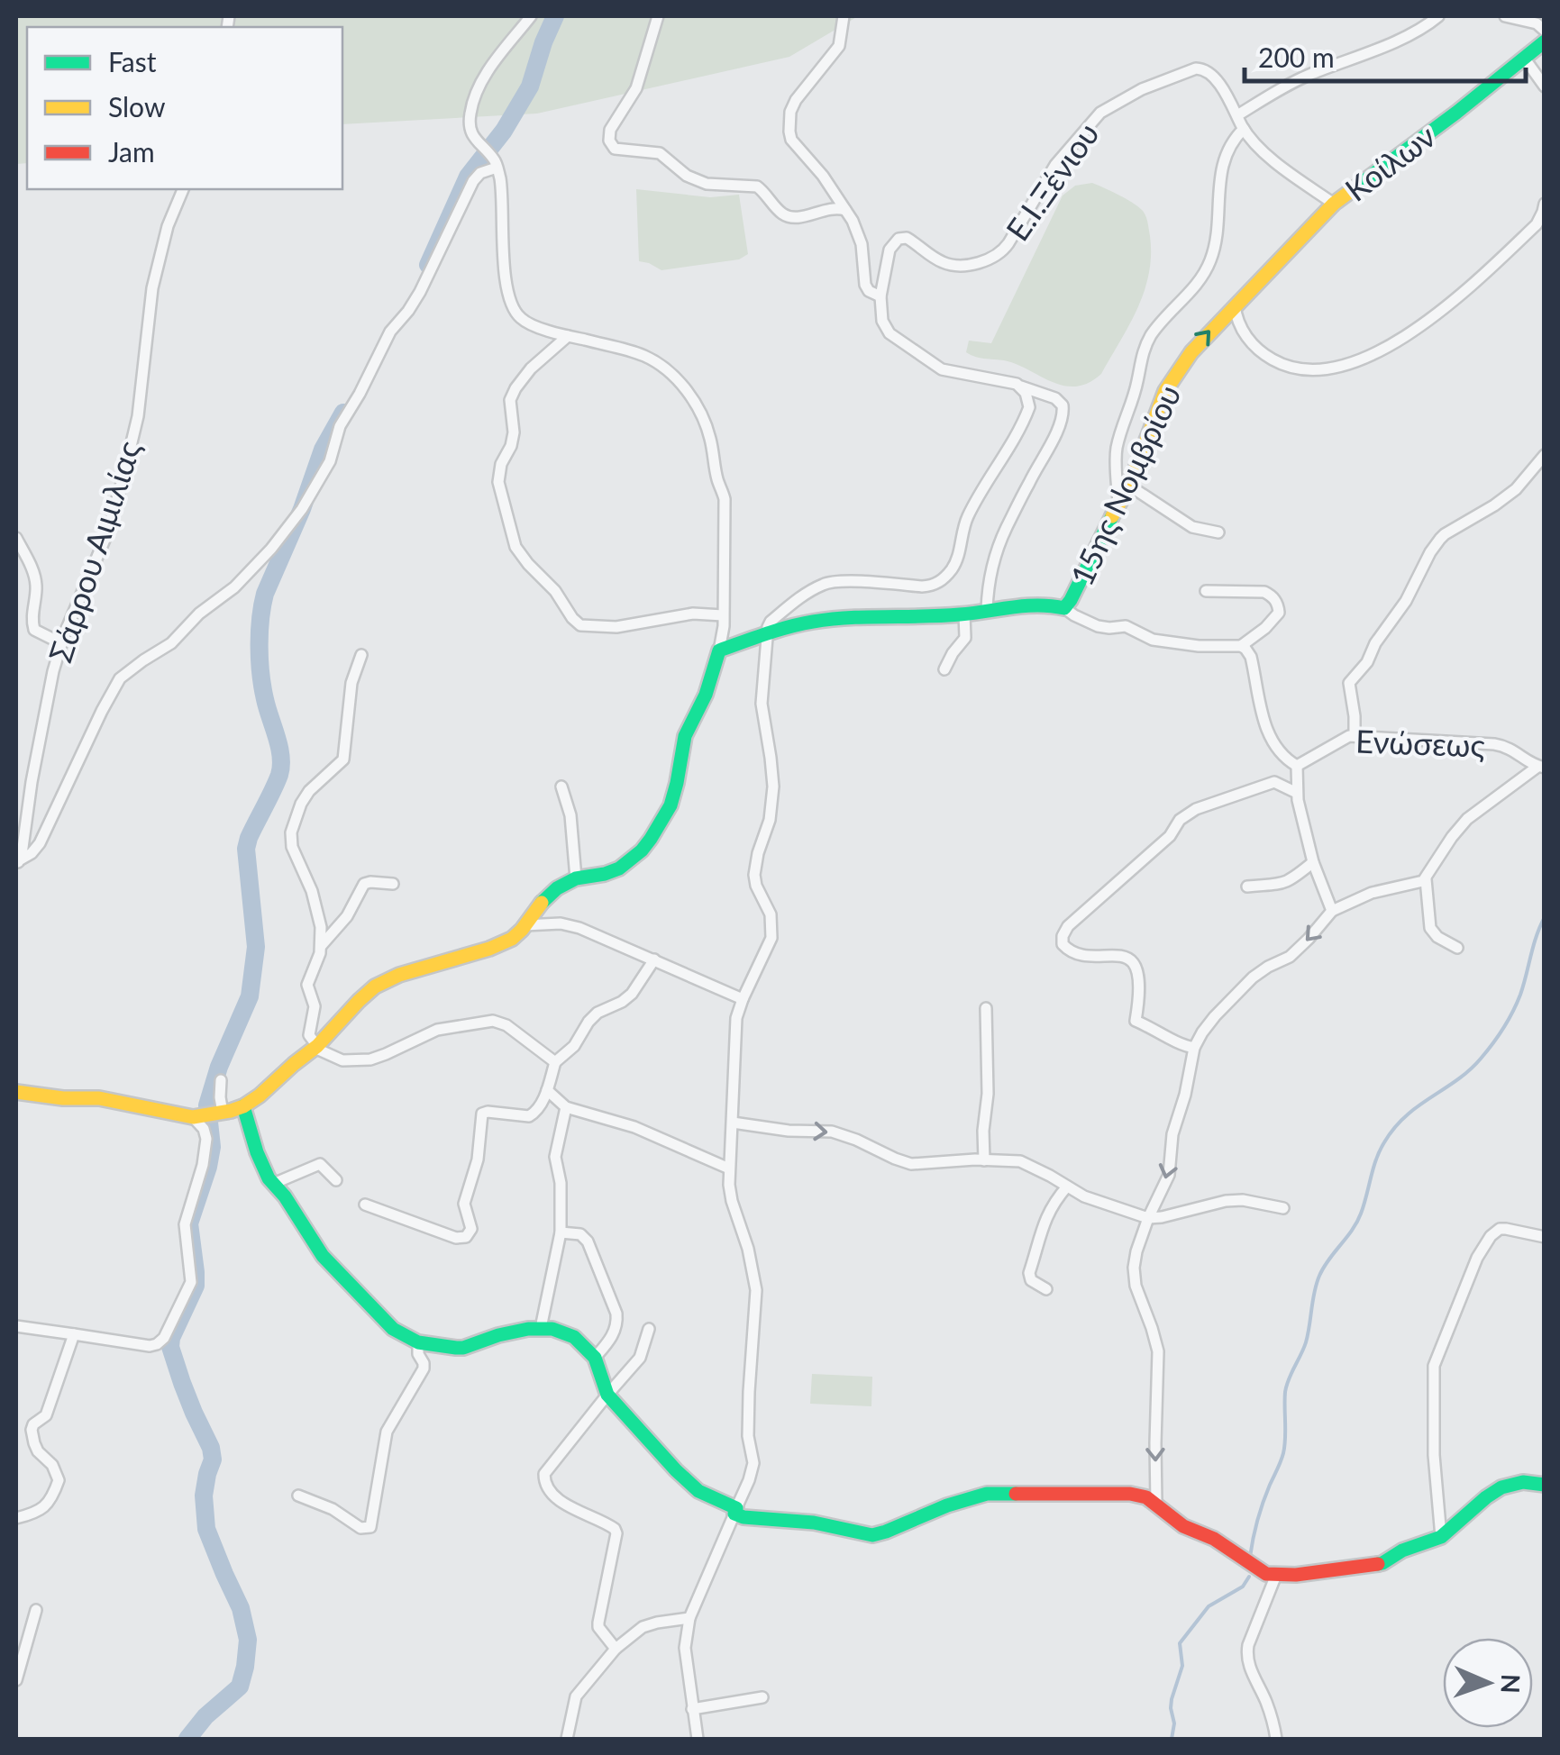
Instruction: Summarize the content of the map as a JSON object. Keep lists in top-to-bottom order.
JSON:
{
  "streets": {
    "main road": ["Κοίλων", "15ης Νομβρίου"],
    "street": ["Ε.Ι.Ξένιου", "Σάρρου Αιμιλίας", "Ενώσεως"]
  },
  "crossings": [
    ["Κοίλων", "Ε.Ι.Ξένιου"],
    ["Κοίλων", "15ης Νομβρίου"]
  ],
  "one_way": ["15ης Νομβρίου"],
  "legend": ["Fast", "Slow", "Jam"],
  "scale_bar": "200 m",
  "north": "right"
}
